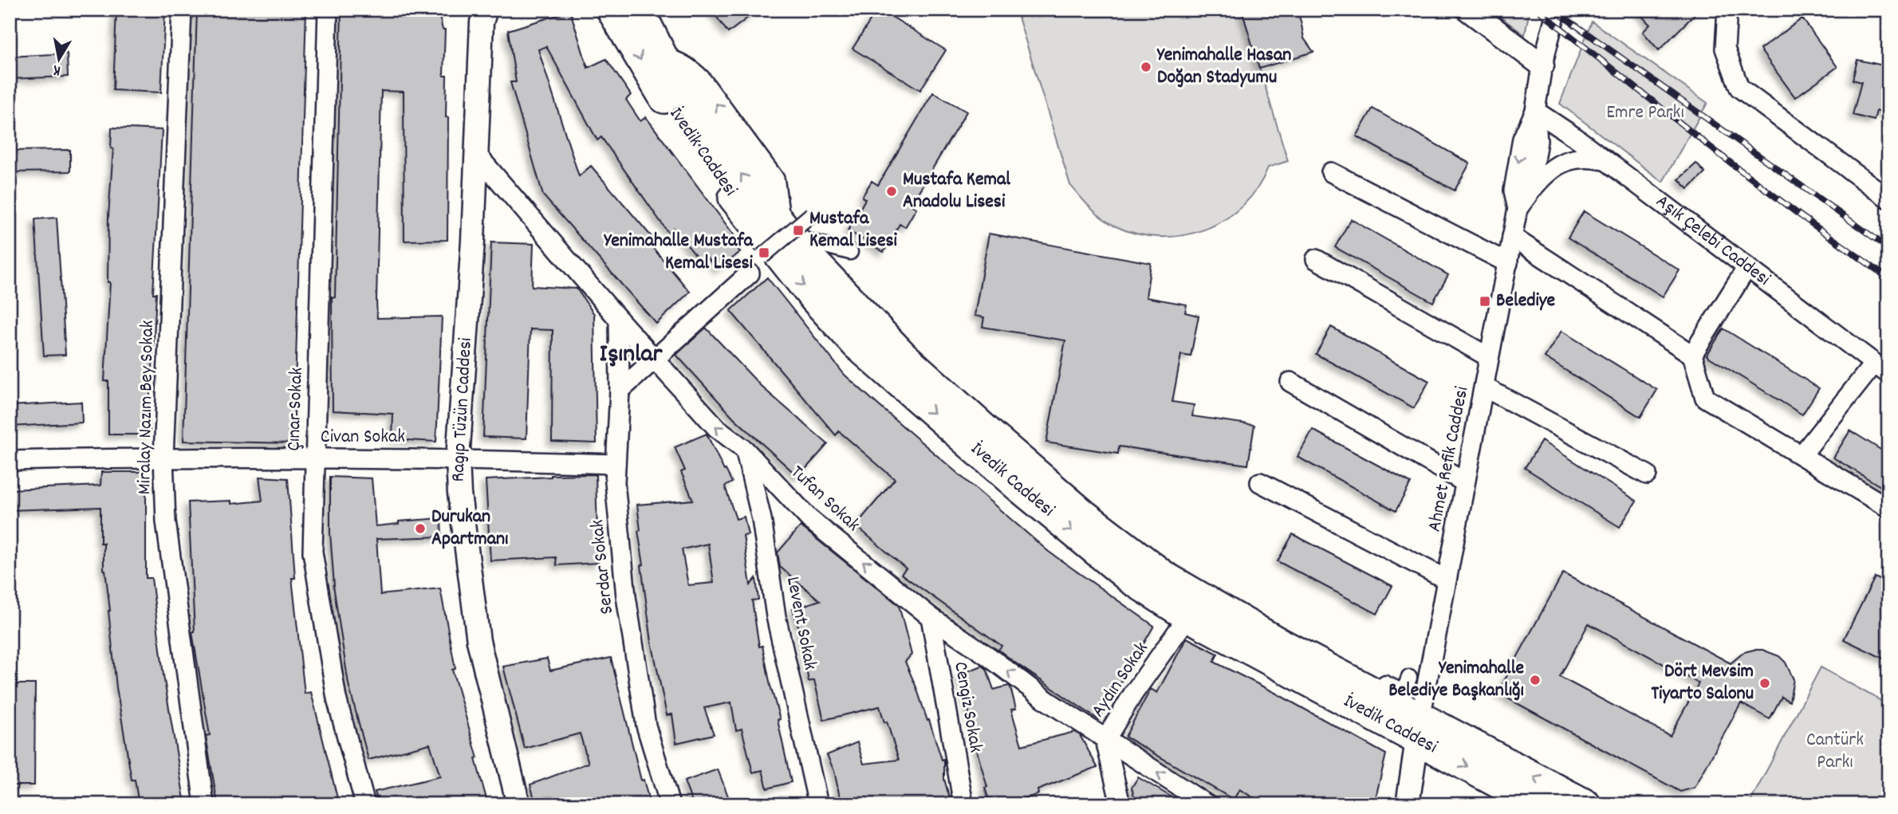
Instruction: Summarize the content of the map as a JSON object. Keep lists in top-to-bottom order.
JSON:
{
  "streets": {
    "main road": ["İvedik Caddesi"],
    "street": [
      "Aşık Çelebi Caddesi",
      "Miralay Nazım Bey Sokak",
      "Çınar Sokak",
      "Ragıp Tüzün Caddesi",
      "Civan Sokak",
      "Ahmet Refik Caddesi",
      "Tufan Sokak",
      "Serdar Sokak",
      "Levent Sokak",
      "Aydın Sokak",
      "Cengiz Sokak"
    ]
  },
  "crossings": [
    ["İvedik Caddesi", "Ahmet Refik Caddesi"],
    ["İvedik Caddesi", "Aydın Sokak"],
    ["Aşık Çelebi Caddesi", "Ahmet Refik Caddesi"],
    ["Miralay Nazım Bey Sokak", "Civan Sokak"],
    ["Çınar Sokak", "Civan Sokak"],
    ["Ragıp Tüzün Caddesi", "Civan Sokak"],
    ["Ragıp Tüzün Caddesi", "Tufan Sokak"],
    ["Civan Sokak", "Serdar Sokak"],
    ["Tufan Sokak", "Serdar Sokak"],
    ["Tufan Sokak", "Levent Sokak"],
    ["Tufan Sokak", "Aydın Sokak"],
    ["Tufan Sokak", "Cengiz Sokak"]
  ],
  "one_way": ["Tufan Sokak"],
  "districts": ["Işınlar"],
  "parks": ["Emre Parkı", "Cantürk Parkı"],
  "places": {
    "other": [
      "Yenimahalle Hasan Doğan Stadyumu",
      "Mustafa Kemal Anadolu Lisesi",
      "Durukan Apartmanı",
      "Yenimahalle Belediye Başkanlığı",
      "Dört Mevsim Tiyarto Salonu"
    ],
    "transit": ["Mustafa Kemal Lisesi", "Yenimahalle Mustafa Kemal Lisesi", "Belediye"]
  },
  "north": "bottom"
}
